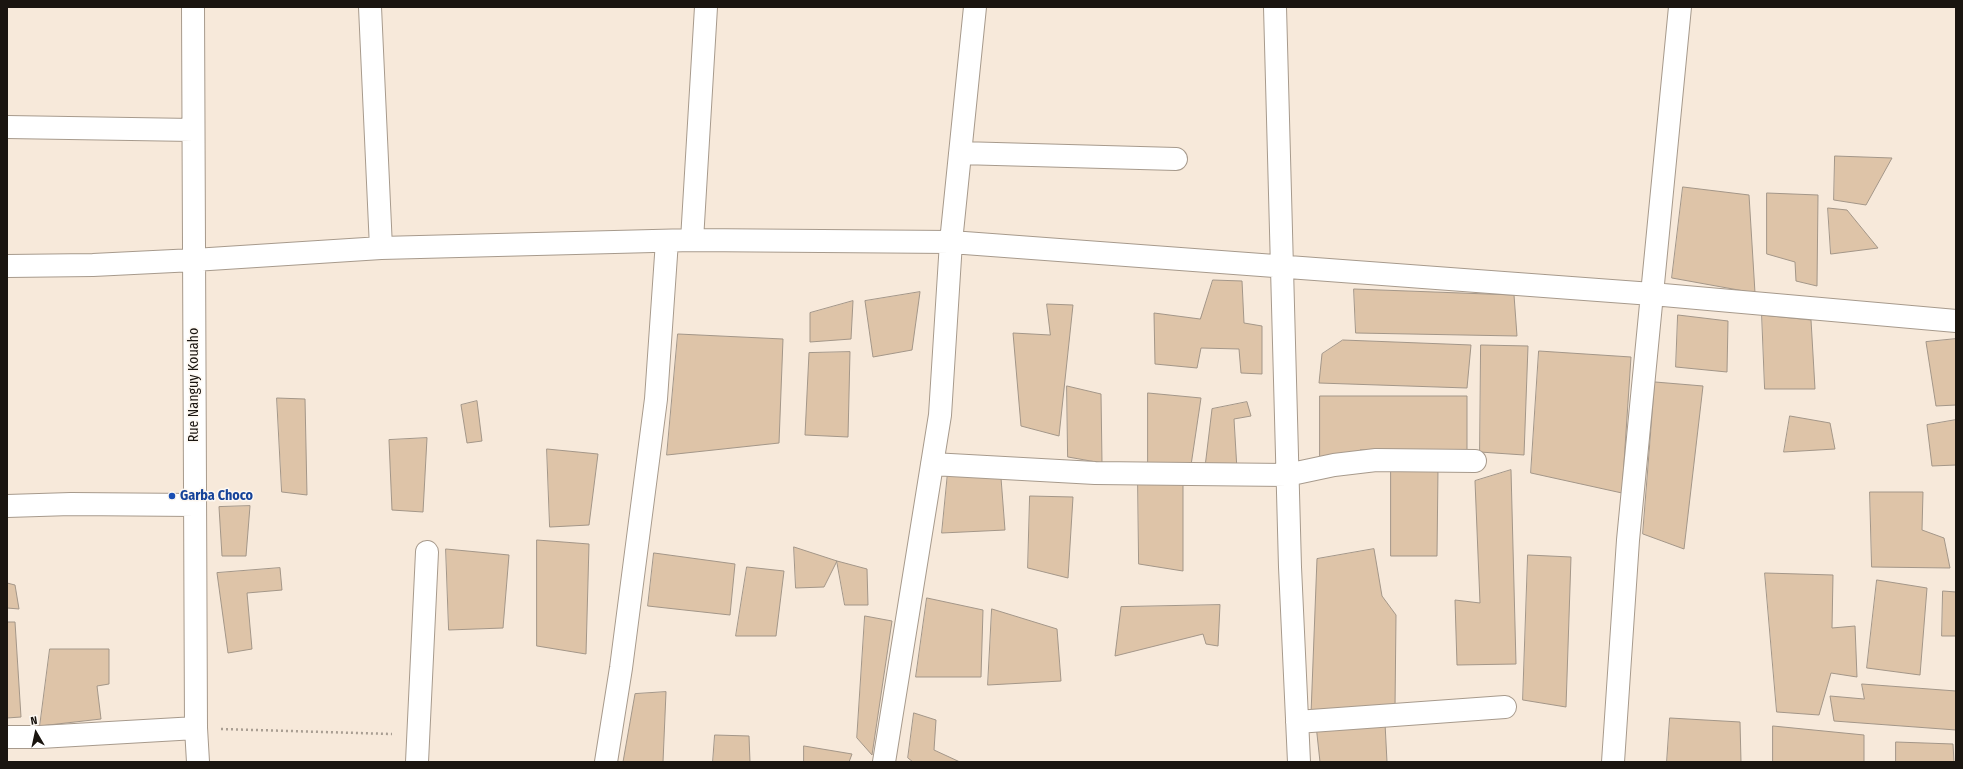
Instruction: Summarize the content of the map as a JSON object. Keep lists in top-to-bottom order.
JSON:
{
  "streets": {
    "street": ["Rue Nanguy Kouaho"]
  },
  "places": ["Garba Choco"],
  "north": "top"
}
